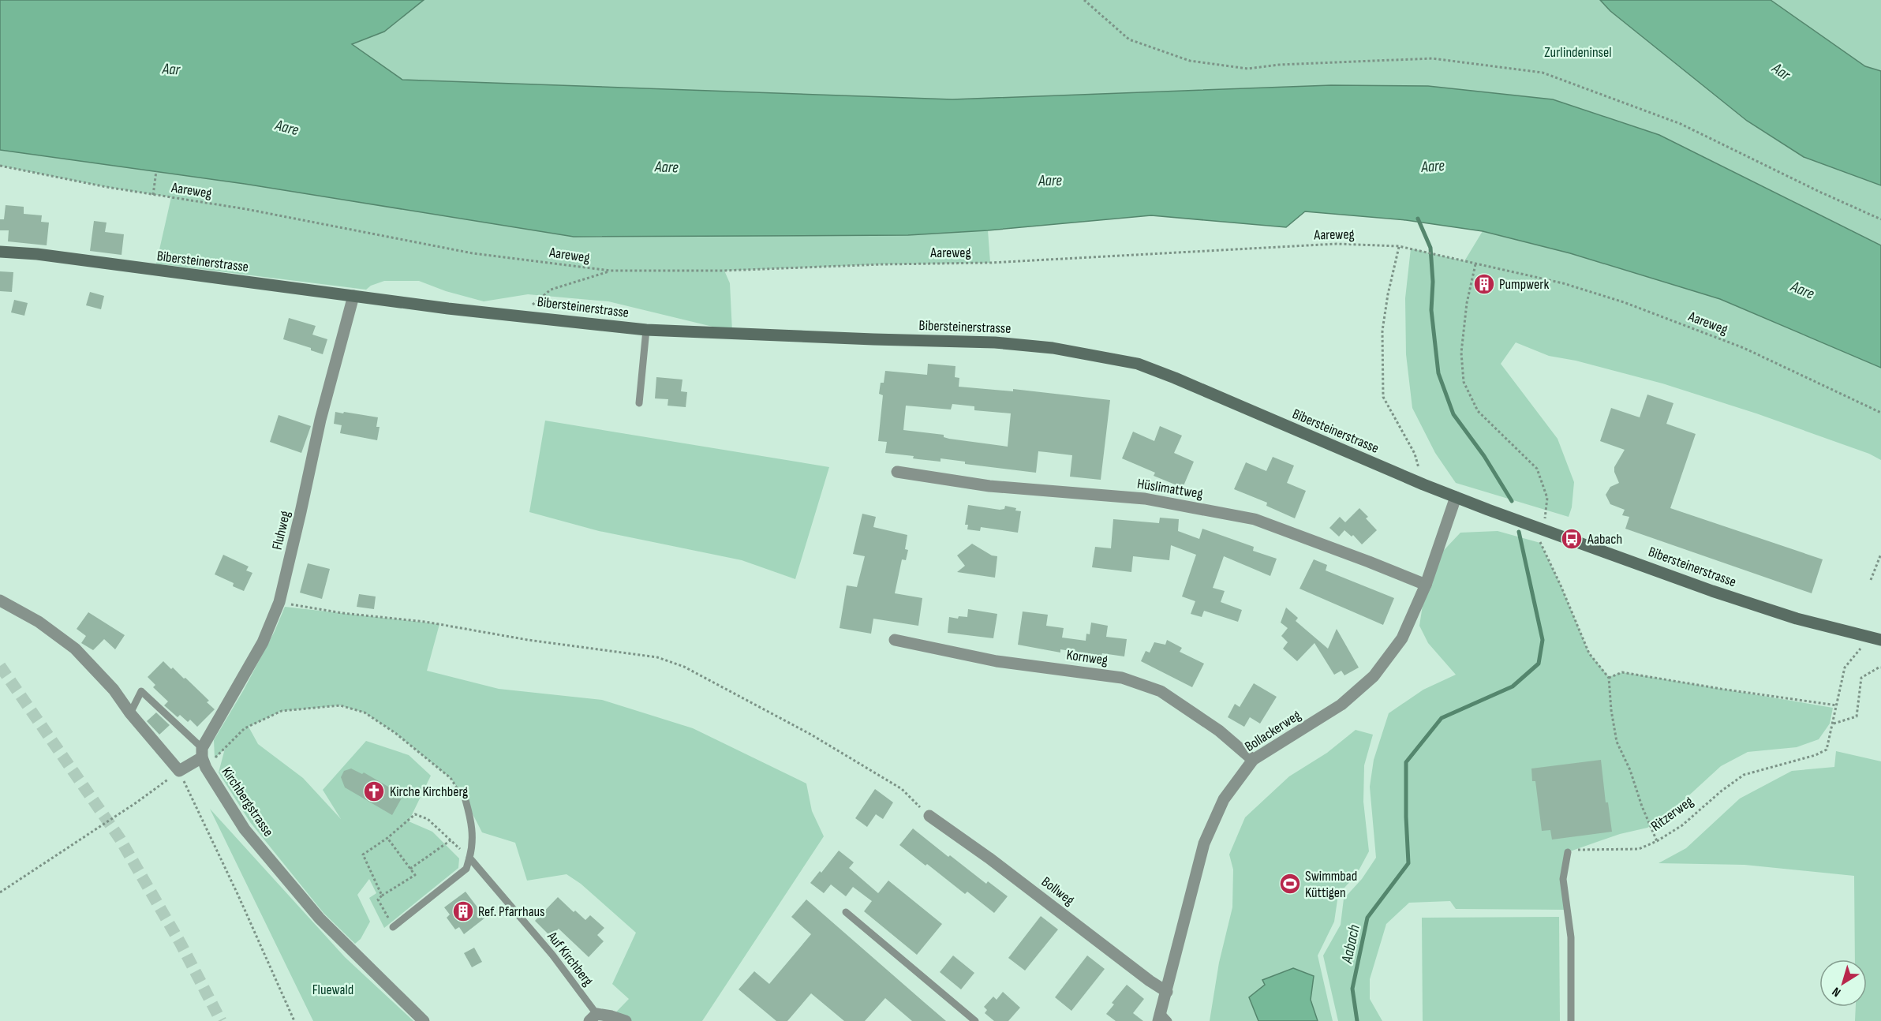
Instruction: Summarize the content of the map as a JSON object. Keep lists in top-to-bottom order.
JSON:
{
  "streets": {
    "main road": ["Bibersteinerstrasse"],
    "street": [
      "Hüslimattweg",
      "Fluhweg",
      "Kornweg",
      "Bollackerweg",
      "Kirchbergstrasse",
      "Bollweg"
    ],
    "lane": ["Auf Kirchberg"],
    "path": ["Aareweg", "Ritzerweg"]
  },
  "crossings": [
    ["Bibersteinerstrasse", "Fluhweg"],
    ["Bibersteinerstrasse", "Bollackerweg"],
    ["Bibersteinerstrasse", "Ritzerweg"],
    ["Hüslimattweg", "Bollackerweg"],
    ["Fluhweg", "Kirchbergstrasse"],
    ["Kornweg", "Bollackerweg"],
    ["Bollackerweg", "Bollweg"]
  ],
  "water": ["Aar", "Aare", "Aabach"],
  "parks": ["Zurlindeninsel", "Fluewald"],
  "places": {
    "building": ["Pumpwerk", "Ref. Pfarrhaus"],
    "bus stop": ["Aabach"],
    "church": ["Kirche Kirchberg"],
    "sports": ["Swimmbad Küttigen"]
  },
  "north": "bottom left"
}
